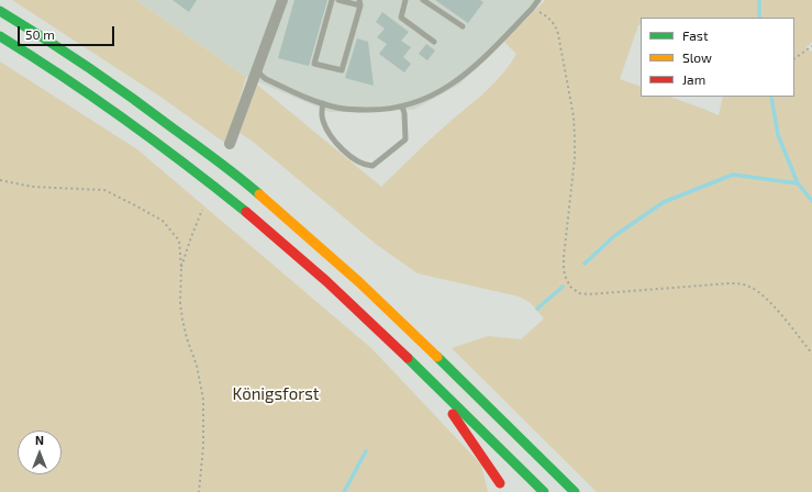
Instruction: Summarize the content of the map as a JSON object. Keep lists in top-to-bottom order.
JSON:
{
  "parks": ["Königsforst"],
  "legend": ["Fast", "Slow", "Jam"],
  "scale_bar": "50 m",
  "north": "top"
}
